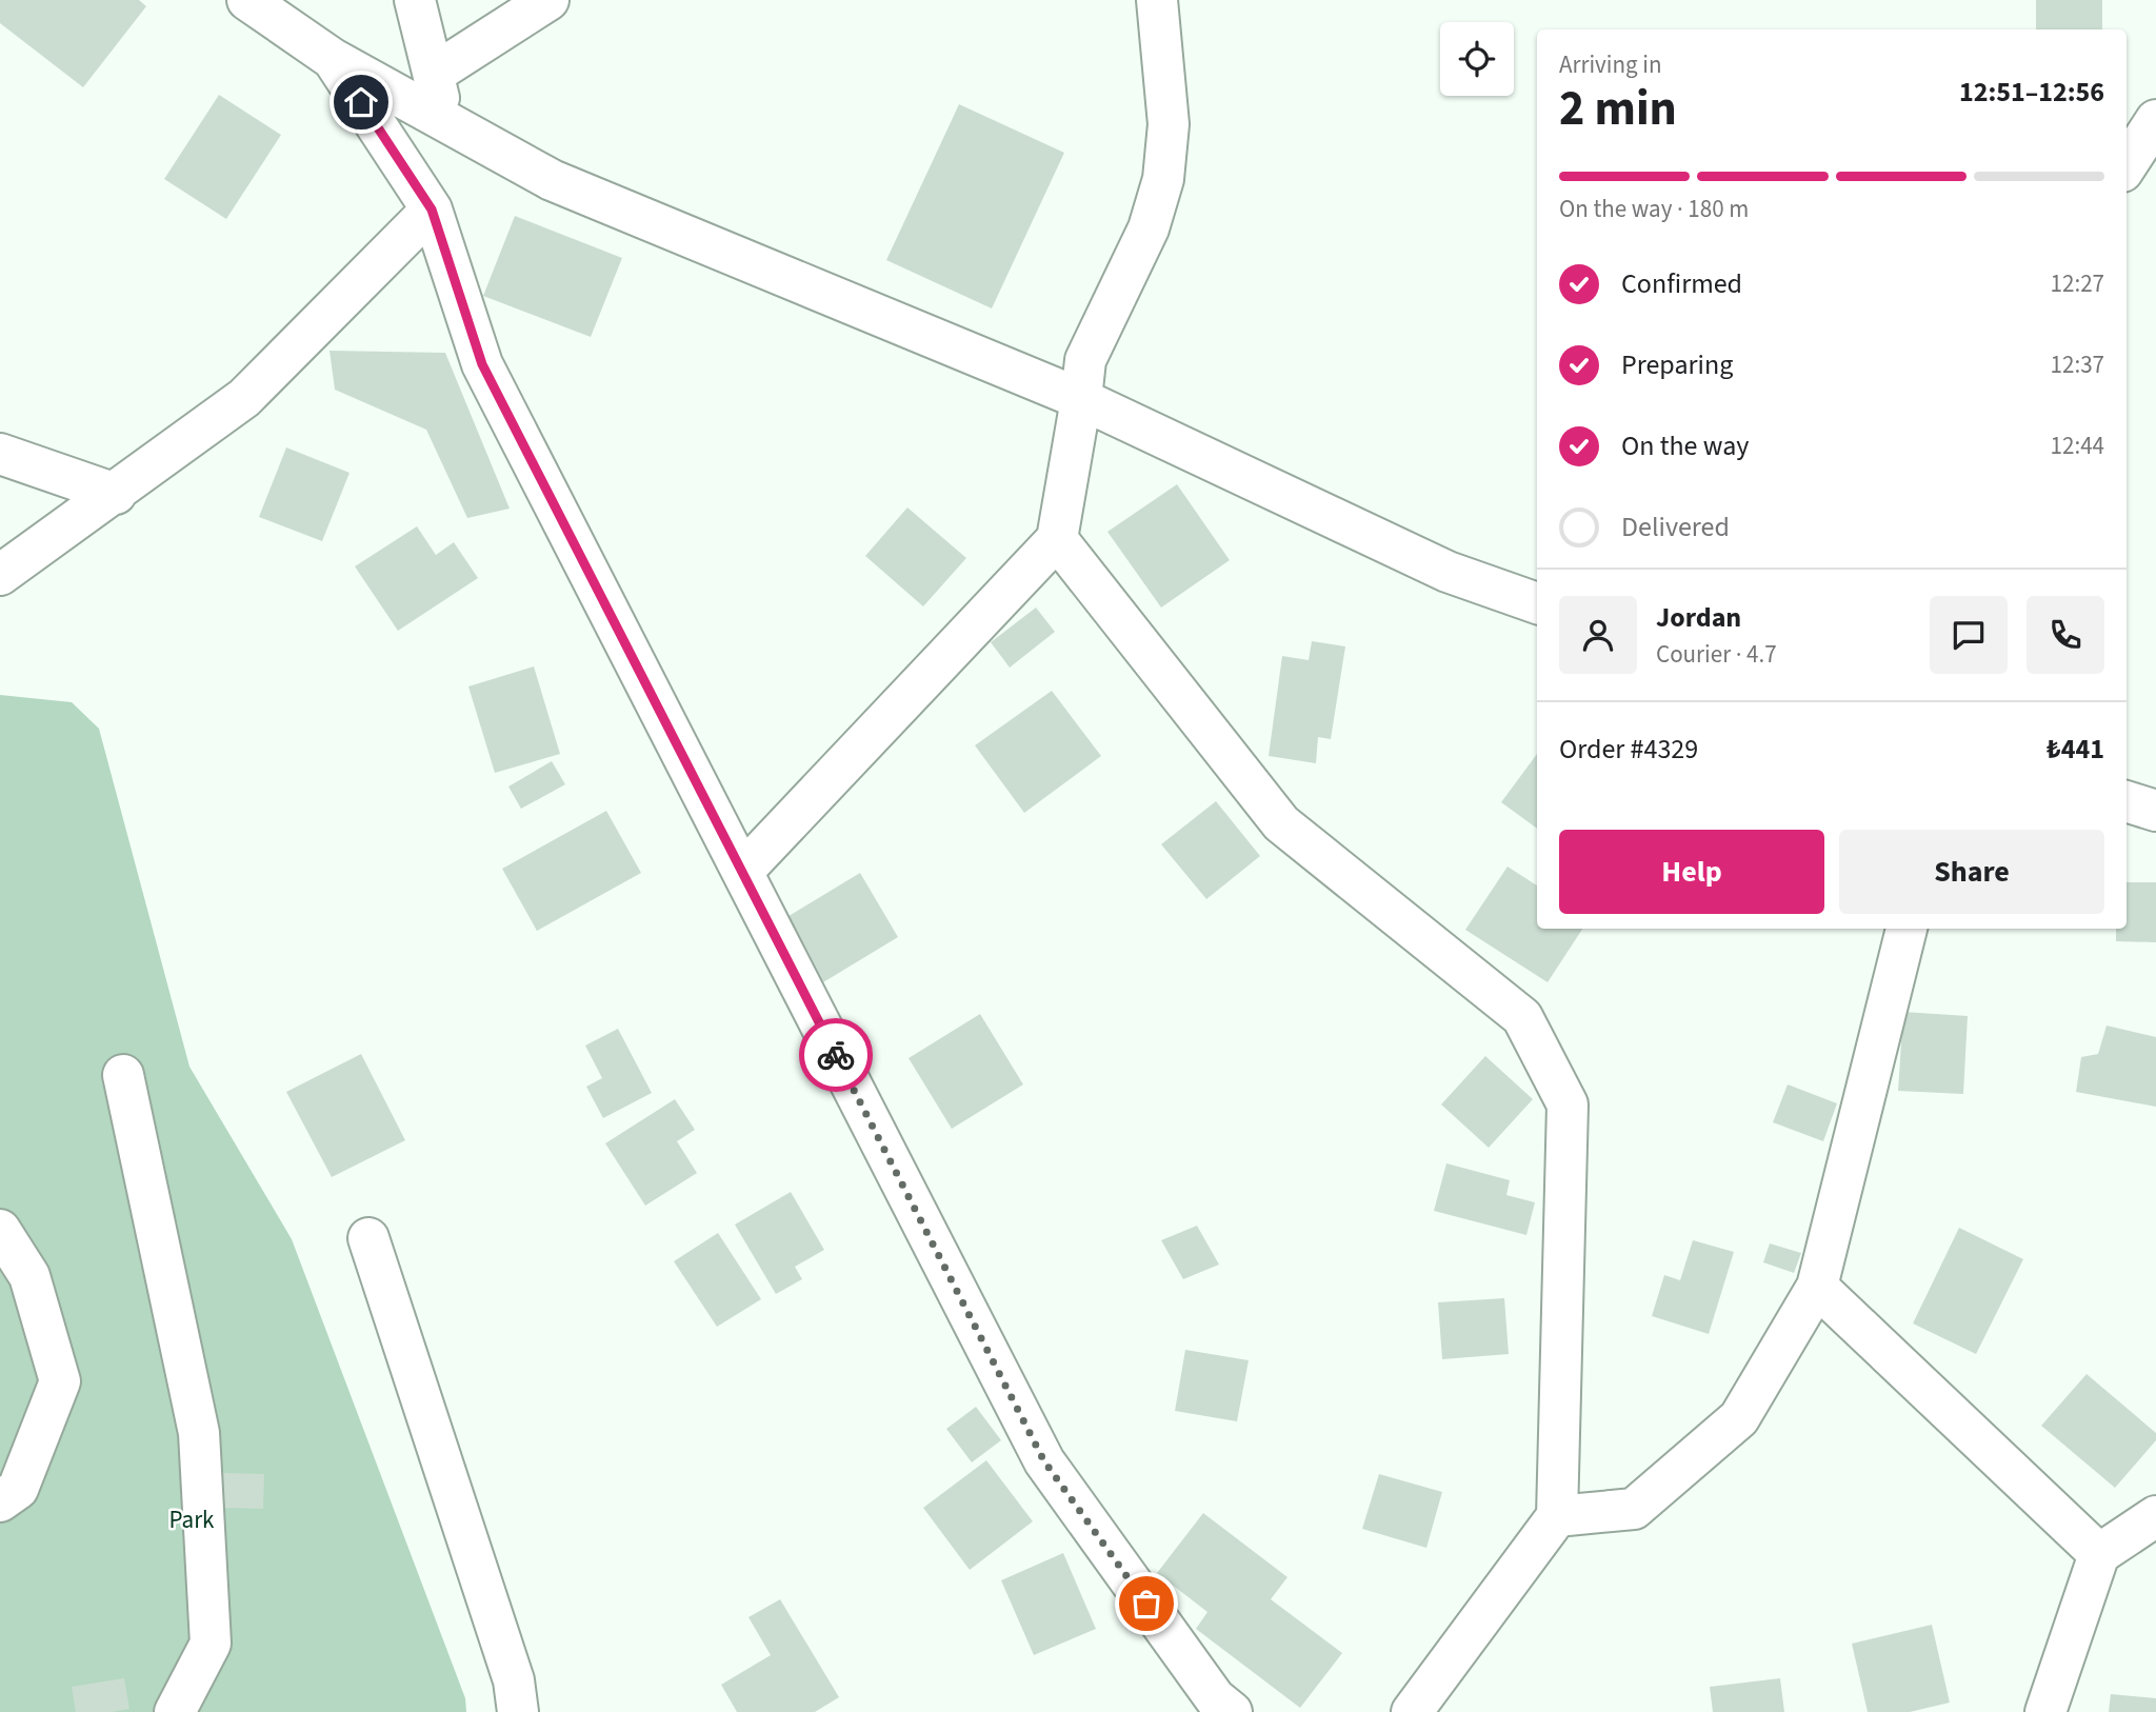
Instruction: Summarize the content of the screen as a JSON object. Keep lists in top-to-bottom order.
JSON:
{
  "parks": ["Park"],
  "page": {
    "heading": ["2 min", "Arriving in", "12:51–12:56"],
    "panel": [
      "Jordan",
      "Courier · 4.7",
      "Order #4329",
      "₺441"
    ],
    "bar": "On the way · 180 m",
    "list": [
      ["Confirmed", "12:27"],
      ["Preparing", "12:37"],
      ["On the way", "12:44"],
      "Delivered"
    ],
    "buttons": ["Help", "Share"]
  }
}
